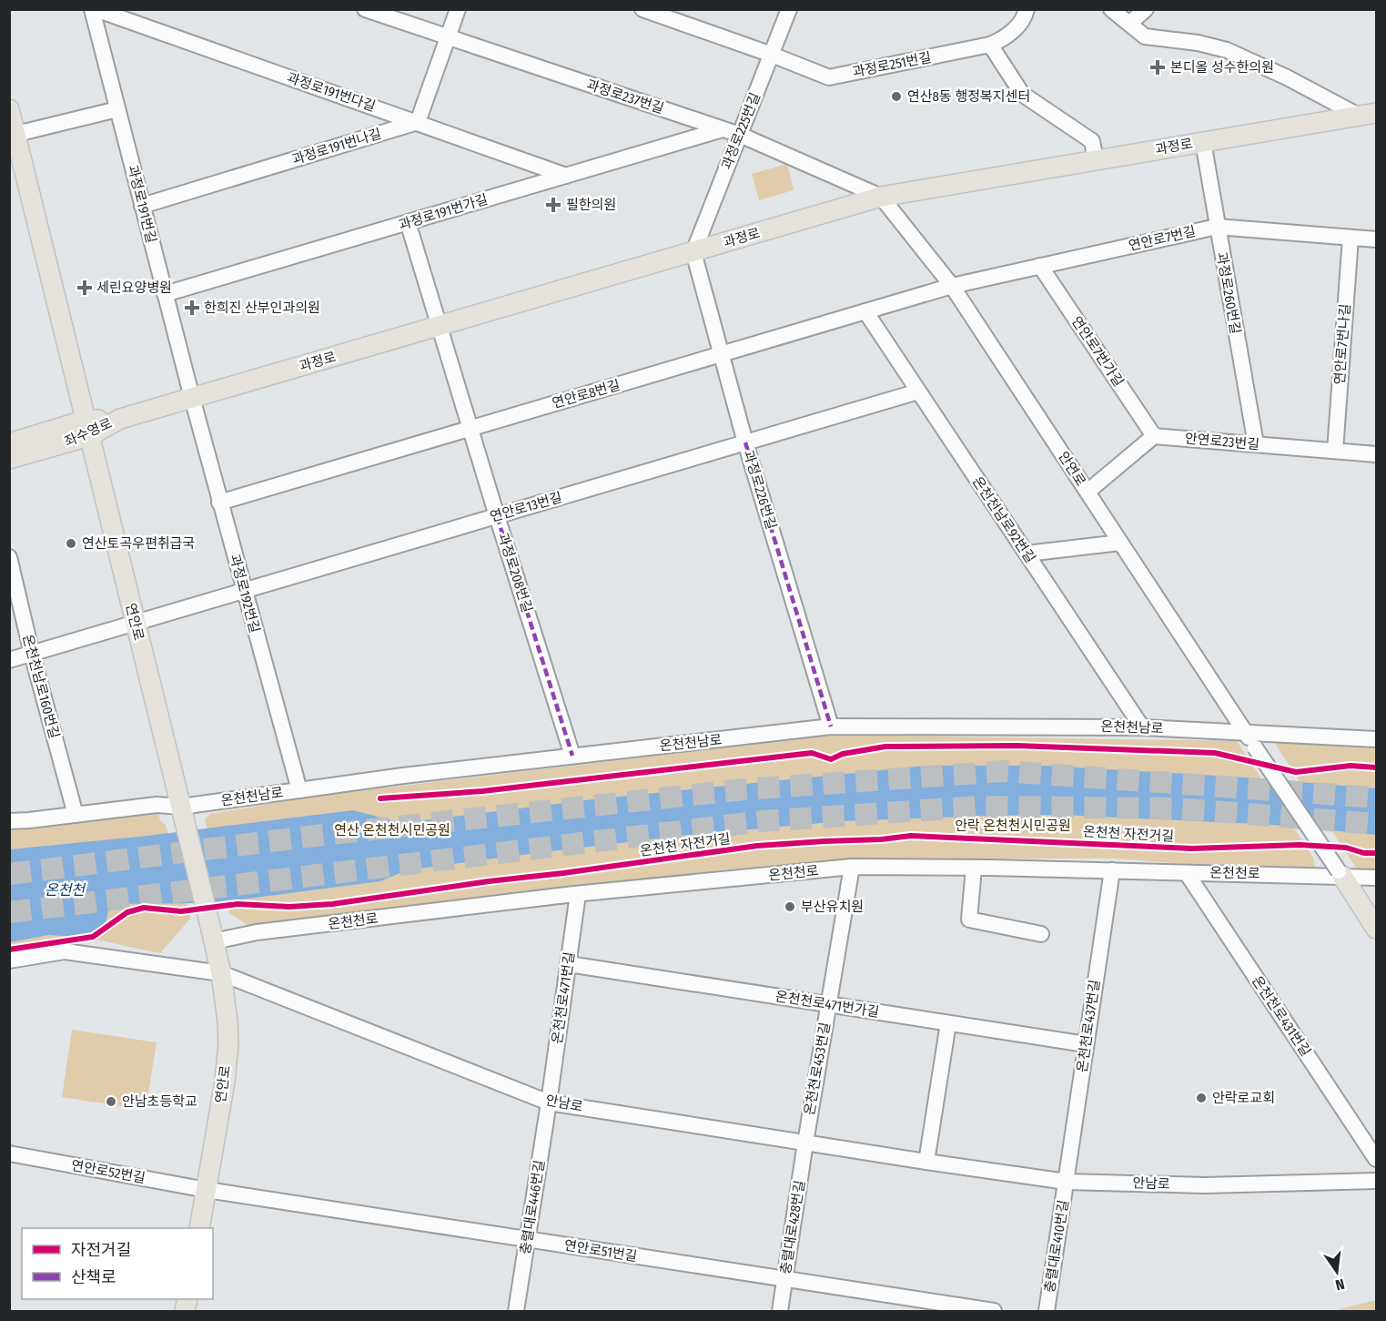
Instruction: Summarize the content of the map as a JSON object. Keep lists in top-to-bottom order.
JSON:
{
  "streets": {
    "main road": ["과정로", "좌수영로", "연안로"],
    "street": [
      "과정로251번길",
      "과정로191번다길",
      "과정로237번길",
      "과정로225번길",
      "과정로191번나길",
      "과정로191번길",
      "과정로191번가길",
      "연안로7번길",
      "과정로260번길",
      "연안로7번나길",
      "연안로7번가길",
      "연안로8번길",
      "안연로23번길",
      "안연로",
      "과정로226번길",
      "연안로13번길",
      "온천천남로92번길",
      "과정로208번길",
      "과정로192번길",
      "온천천남로160번길",
      "온천천남로",
      "온천천로",
      "온천천로471번길",
      "온천천로471번가길",
      "온천천로431번길",
      "온천천로437번길",
      "온천천로453번길",
      "안남로",
      "연안로52번길",
      "충렬대로446번길",
      "충렬대로428번길",
      "충렬대로410번길",
      "연안로51번길"
    ],
    "cycle path": ["온천천 자전거길"]
  },
  "crossings": [
    ["과정로251번길", "과정로225번길"],
    ["과정로191번다길", "과정로191번나길"],
    ["과정로191번다길", "과정로191번가길"],
    ["과정로237번길", "과정로225번길"],
    ["과정로237번길", "과정로"],
    ["과정로237번길", "과정로191번가길"],
    ["과정로237번길", "안연로"],
    ["과정로225번길", "과정로"],
    ["과정로225번길", "과정로226번길"],
    ["과정로191번나길", "과정로191번길"],
    ["과정로", "과정로191번길"],
    ["과정로", "과정로260번길"],
    ["과정로", "좌수영로"],
    ["과정로", "안연로"],
    ["과정로", "과정로226번길"],
    ["과정로", "과정로208번길"],
    ["과정로", "과정로192번길"],
    ["과정로191번길", "과정로191번가길"],
    ["과정로191번길", "과정로192번길"],
    ["과정로191번가길", "과정로208번길"],
    ["연안로7번길", "과정로260번길"],
    ["연안로7번길", "연안로7번나길"],
    ["연안로7번길", "연안로7번가길"],
    ["연안로7번길", "연안로8번길"],
    ["연안로7번길", "안연로"],
    ["과정로260번길", "안연로23번길"],
    ["연안로7번나길", "안연로23번길"],
    ["연안로7번가길", "안연로23번길"],
    ["연안로8번길", "안연로"],
    ["연안로8번길", "과정로226번길"],
    ["연안로8번길", "온천천남로92번길"],
    ["연안로8번길", "과정로208번길"],
    ["연안로8번길", "과정로192번길"],
    ["좌수영로", "연안로"],
    ["안연로", "온천천남로"],
    ["안연로", "온천천로"],
    ["과정로226번길", "연안로13번길"],
    ["과정로226번길", "온천천남로"],
    ["연안로13번길", "온천천남로92번길"],
    ["연안로13번길", "과정로208번길"],
    ["연안로13번길", "과정로192번길"],
    ["연안로13번길", "연안로"],
    ["연안로13번길", "온천천남로160번길"],
    ["온천천남로92번길", "온천천남로"],
    ["과정로208번길", "온천천남로"],
    ["과정로192번길", "온천천남로"],
    ["연안로", "온천천남로"],
    ["연안로", "온천천로"],
    ["연안로", "안남로"],
    ["연안로", "연안로52번길"],
    ["연안로", "연안로51번길"],
    ["온천천남로160번길", "온천천남로"],
    ["온천천로", "온천천로471번길"],
    ["온천천로", "온천천로431번길"],
    ["온천천로", "온천천로437번길"],
    ["온천천로", "온천천로453번길"],
    ["온천천로471번길", "온천천로471번가길"],
    ["온천천로471번길", "안남로"],
    ["온천천로471번길", "충렬대로446번길"],
    ["온천천로471번가길", "온천천로437번길"],
    ["온천천로471번가길", "온천천로453번길"],
    ["온천천로437번길", "안남로"],
    ["온천천로437번길", "충렬대로410번길"],
    ["온천천로453번길", "안남로"],
    ["온천천로453번길", "충렬대로428번길"],
    ["안남로", "충렬대로446번길"],
    ["안남로", "충렬대로428번길"],
    ["안남로", "충렬대로410번길"],
    ["연안로52번길", "연안로51번길"],
    ["충렬대로446번길", "연안로51번길"],
    ["충렬대로428번길", "연안로51번길"]
  ],
  "water": ["온천천"],
  "parks": ["안락 온천천시민공원", "연산 온천천시민공원"],
  "places": {
    "health": [
      "본디올 성수한의원",
      "필한의원",
      "세린요양병원",
      "한희진 산부인과의원"
    ],
    "other": [
      "연산8동 행정복지센터",
      "연산토곡우편취급국",
      "부산유치원",
      "안락로교회",
      "안남초등학교"
    ]
  },
  "legend": ["자전거길", "산책로"],
  "north": "bottom"
}
